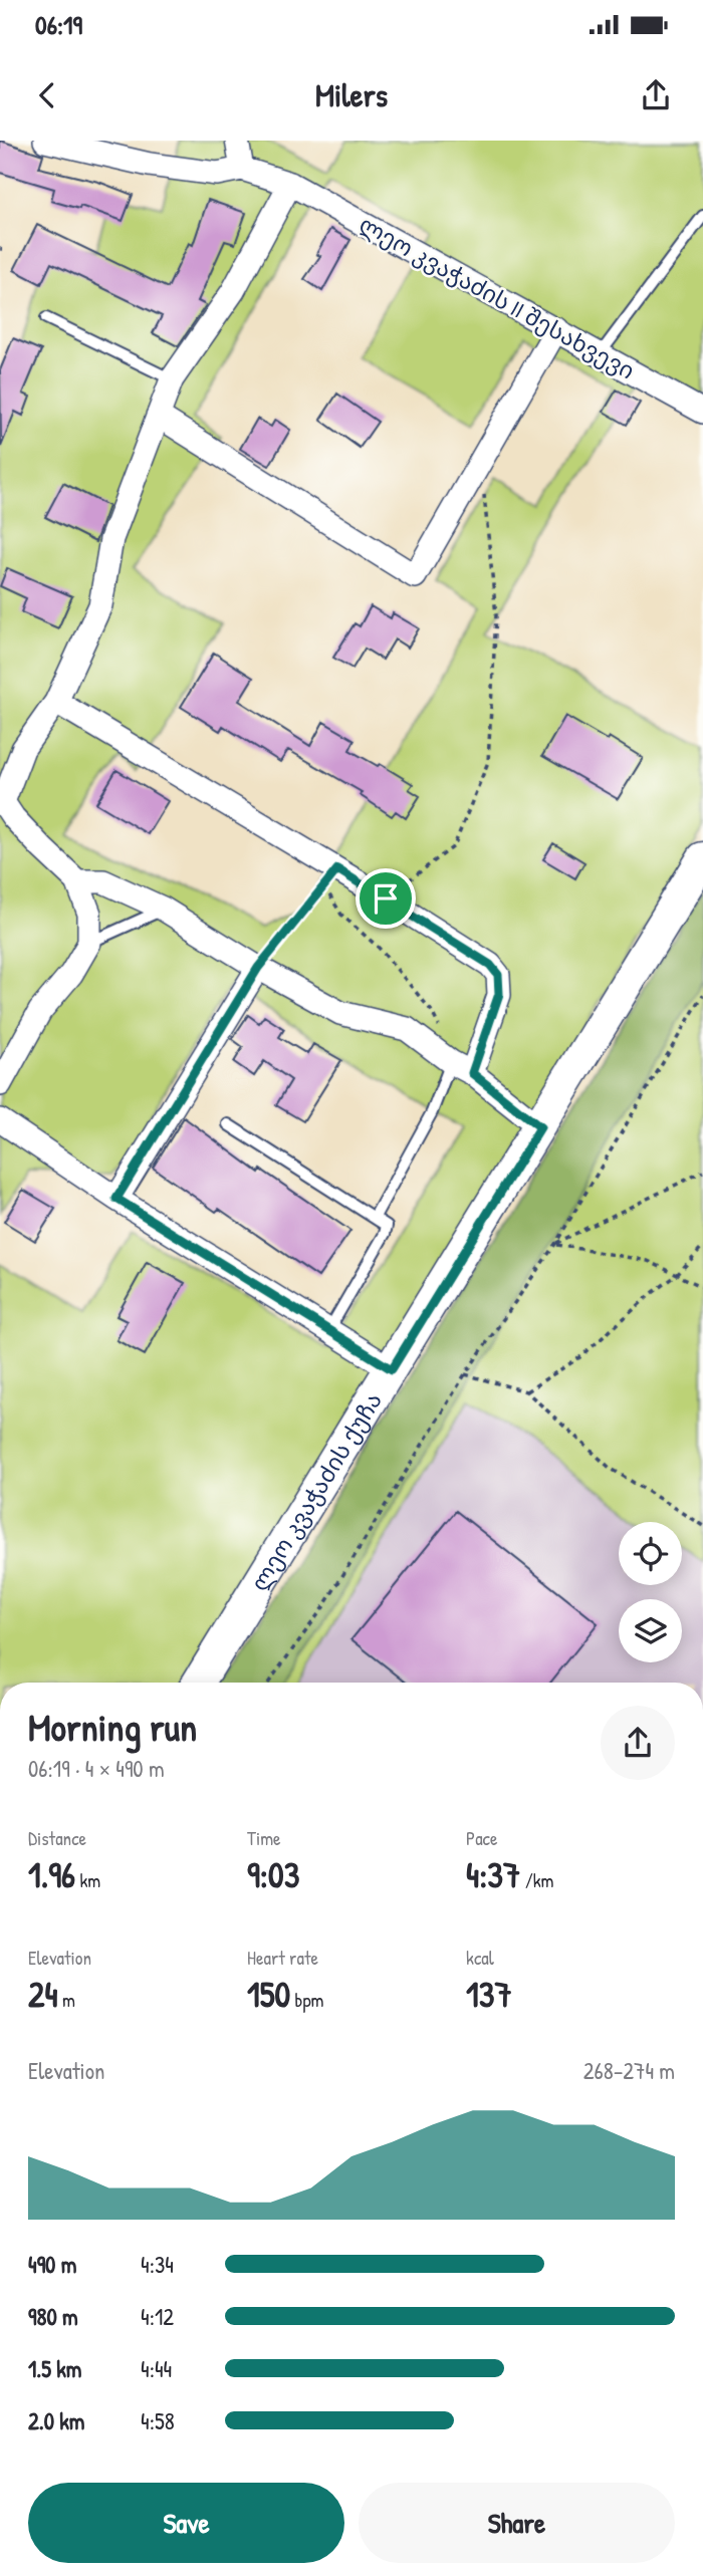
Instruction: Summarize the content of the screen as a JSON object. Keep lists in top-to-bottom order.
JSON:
{
  "streets": {
    "main road": ["ლეო კვაჭაძის ქუჩა"],
    "street": ["ლეო კვაჭაძის II შესახვევი"]
  },
  "page": {
    "status": "06:19",
    "header": "Milers",
    "heading": ["Morning run", "06:19 · 4 × 490 m"],
    "stats": [
      ["Distance", "1.96 km"],
      ["Time", "9:03"],
      ["Pace", "4:37 /km"],
      ["Elevation", "24 m"],
      ["Heart rate", "150 bpm"],
      ["kcal", "137"]
    ],
    "chart": ["Elevation", "268–274 m"],
    "list": [
      {
        "name": "490 m",
        "note": "4:34"
      },
      {
        "name": "980 m",
        "note": "4:12"
      },
      {
        "name": "1.5 km",
        "note": "4:44"
      },
      {
        "name": "2.0 km",
        "note": "4:58"
      }
    ],
    "buttons": ["Save", "Share"]
  }
}
